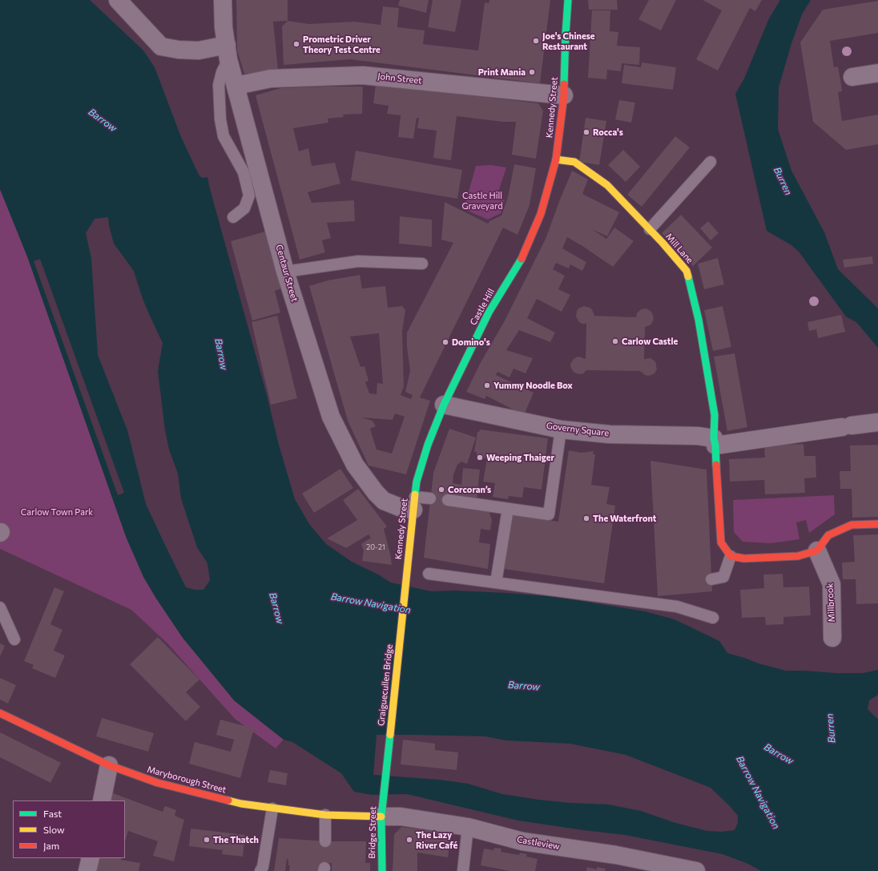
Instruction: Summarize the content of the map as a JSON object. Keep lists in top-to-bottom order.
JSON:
{
  "streets": {
    "street": [
      "John Street",
      "Kennedy Street",
      "Mill Lane",
      "Centaur Street",
      "Castle Hill",
      "Governy Square",
      "Millbrook",
      "Graiguecullen Bridge",
      "Maryborough Street",
      "Bridge Street",
      "Castleview"
    ]
  },
  "crossings": [
    ["John Street", "Kennedy Street"],
    ["John Street", "Centaur Street"],
    ["Kennedy Street", "Mill Lane"],
    ["Kennedy Street", "Centaur Street"],
    ["Kennedy Street", "Castle Hill"],
    ["Kennedy Street", "Graiguecullen Bridge"],
    ["Mill Lane", "Governy Square"],
    ["Castle Hill", "Governy Square"],
    ["Graiguecullen Bridge", "Bridge Street"],
    ["Maryborough Street", "Bridge Street"],
    ["Maryborough Street", "Castleview"],
    ["Bridge Street", "Castleview"]
  ],
  "water": ["Barrow", "Burren", "Barrow Navigation"],
  "parks": ["Castle Hill Graveyard", "Carlow Town Park"],
  "places": [
    "Joe's Chinese Restaurant",
    "Prometric Driver Theory Test Centre",
    "Print Mania",
    "Rocca's",
    "Carlow Castle",
    "Domino's",
    "Yummy Noodle Box",
    "Weeping Thaiger",
    "Corcoran’s",
    "The Waterfront",
    "The Thatch",
    "The Lazy River Café"
  ],
  "house_numbers": ["20-21"],
  "legend": ["Fast", "Slow", "Jam"]
}
